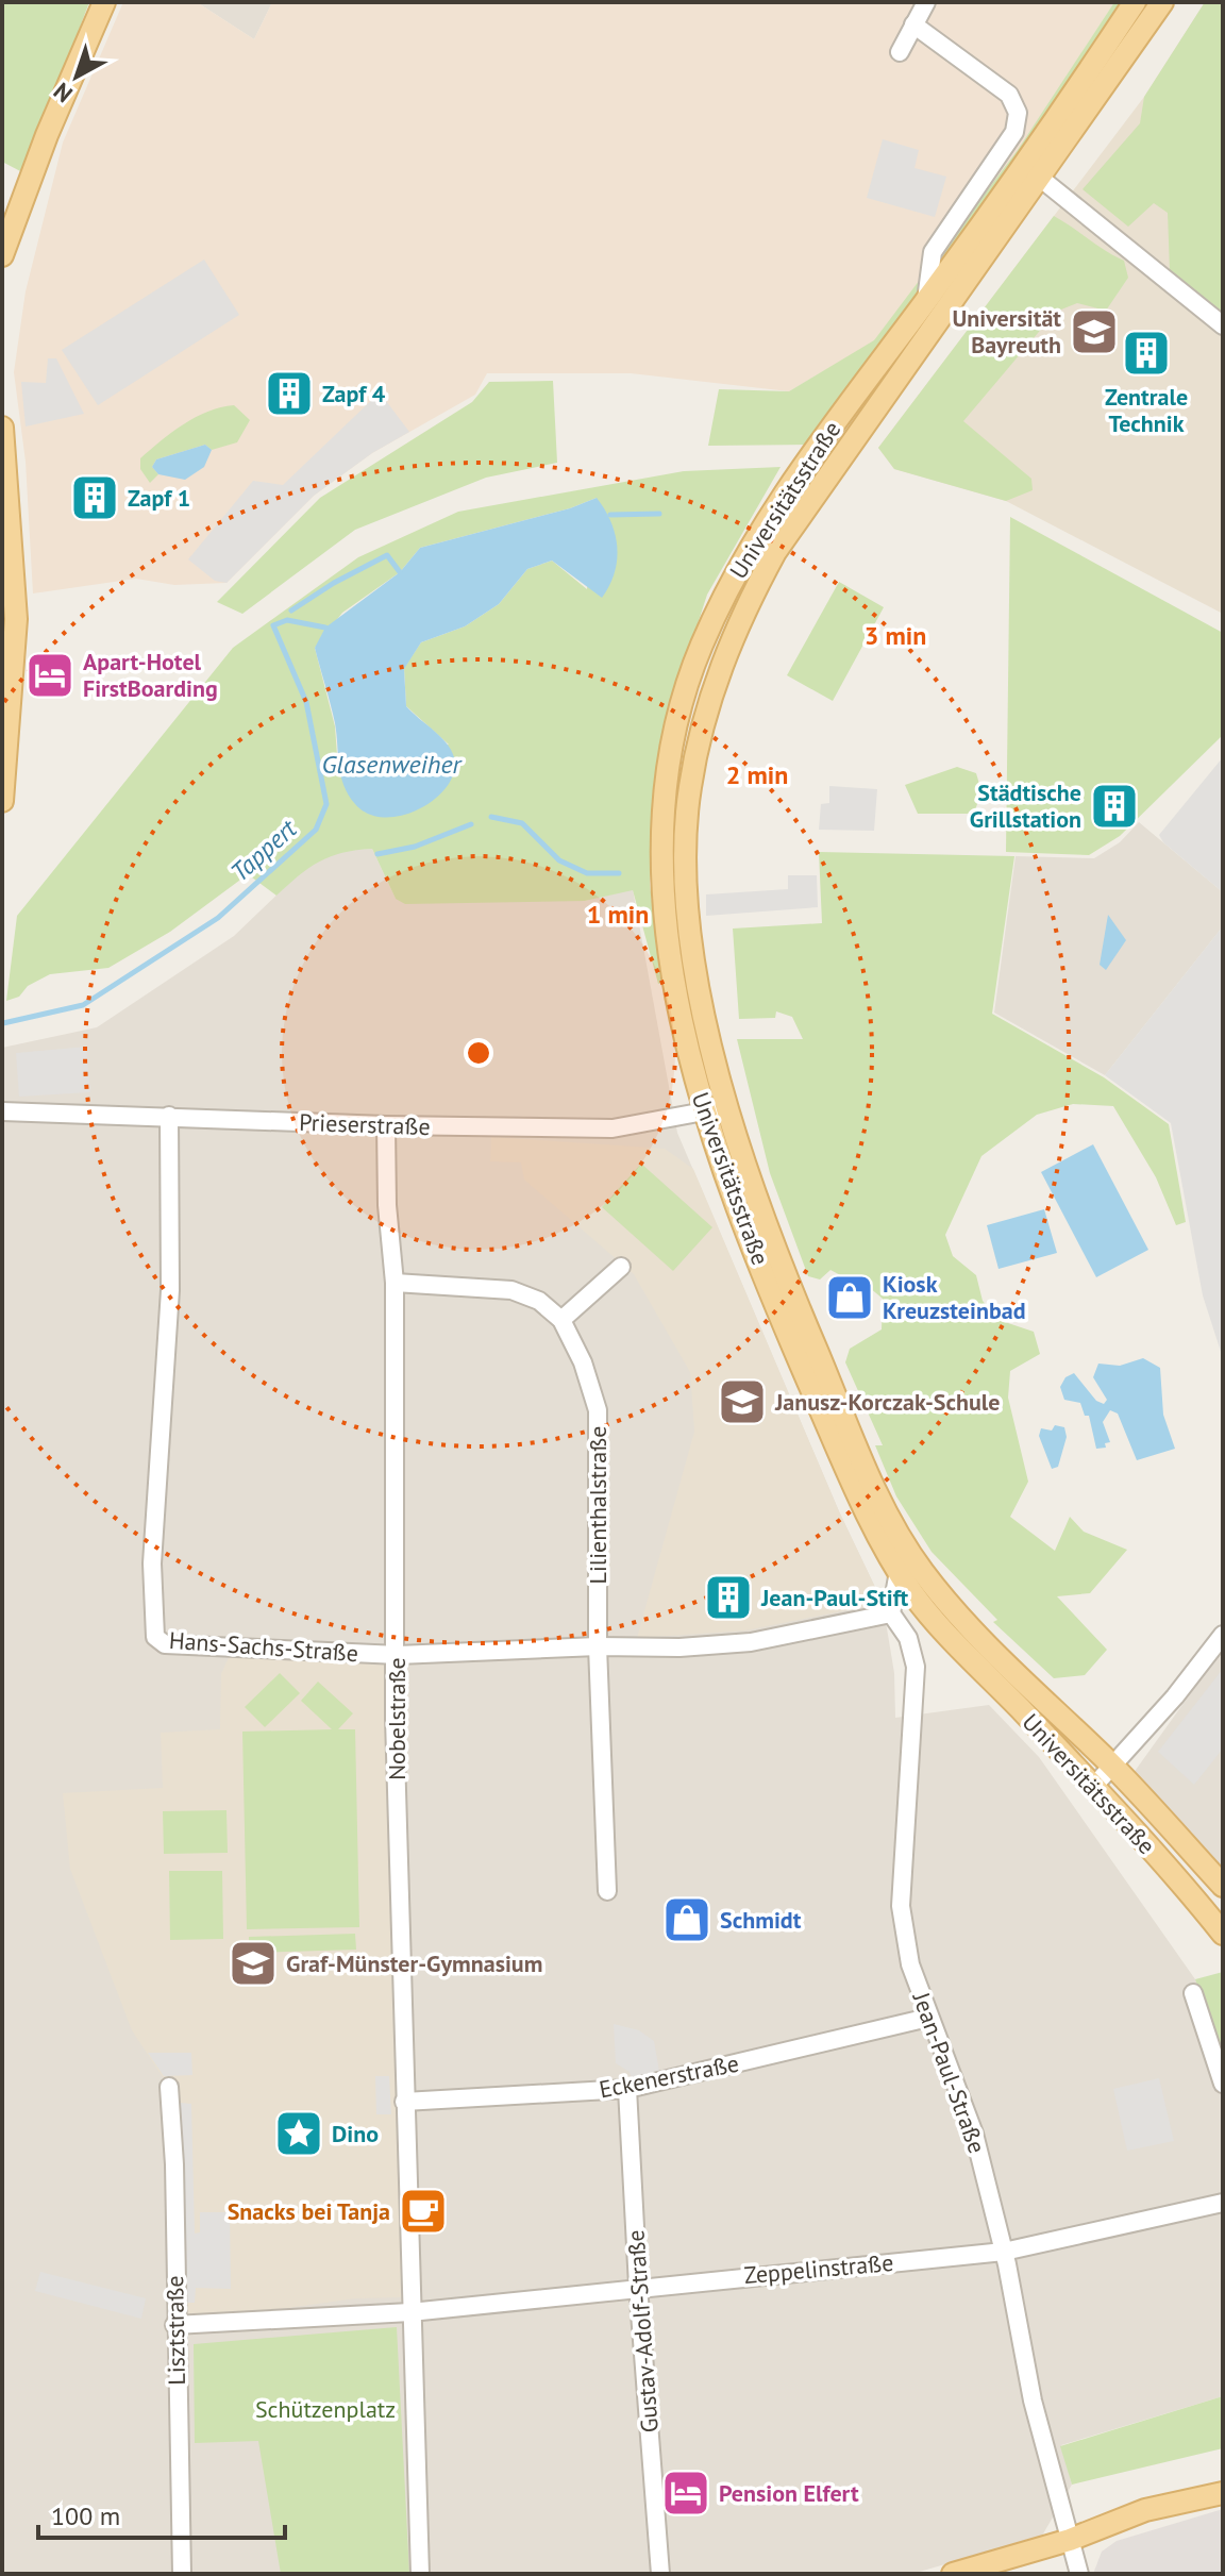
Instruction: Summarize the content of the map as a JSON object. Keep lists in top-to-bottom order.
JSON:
{
  "streets": {
    "main road": ["Universitätsstraße"],
    "street": [
      "Prieserstraße",
      "Lilienthalstraße",
      "Hans-Sachs-Straße",
      "Nobelstraße",
      "Jean-Paul-Straße",
      "Eckenerstraße",
      "Zeppelinstraße",
      "Lisztstraße",
      "Gustav-Adolf-Straße"
    ]
  },
  "crossings": [
    ["Universitätsstraße", "Prieserstraße"],
    ["Prieserstraße", "Hans-Sachs-Straße"],
    ["Prieserstraße", "Nobelstraße"],
    ["Lilienthalstraße", "Hans-Sachs-Straße"],
    ["Lilienthalstraße", "Nobelstraße"],
    ["Hans-Sachs-Straße", "Nobelstraße"],
    ["Hans-Sachs-Straße", "Jean-Paul-Straße"],
    ["Nobelstraße", "Eckenerstraße"],
    ["Nobelstraße", "Zeppelinstraße"],
    ["Jean-Paul-Straße", "Eckenerstraße"],
    ["Jean-Paul-Straße", "Zeppelinstraße"],
    ["Eckenerstraße", "Gustav-Adolf-Straße"],
    ["Zeppelinstraße", "Gustav-Adolf-Straße"]
  ],
  "water": ["Glasenweiher", "Tappert"],
  "parks": ["Schützenplatz"],
  "places": {
    "school or university": ["Universität Bayreuth", "Janusz-Korczak-Schule", "Graf-Münster-Gymnasium"],
    "building": [
      "Zentrale Technik",
      "Zapf 4",
      "Zapf 1",
      "Städtische Grillstation",
      "Jean-Paul-Stift"
    ],
    "hotel": ["Apart-Hotel FirstBoarding", "Pension Elfert"],
    "shop": ["Kiosk Kreuzsteinbad", "Schmidt"],
    "place": ["Dino"],
    "cafe": ["Snacks bei Tanja"]
  },
  "scale_bar": "100 m",
  "north": "bottom left",
  "rings": ["3 min", "2 min", "1 min"]
}
